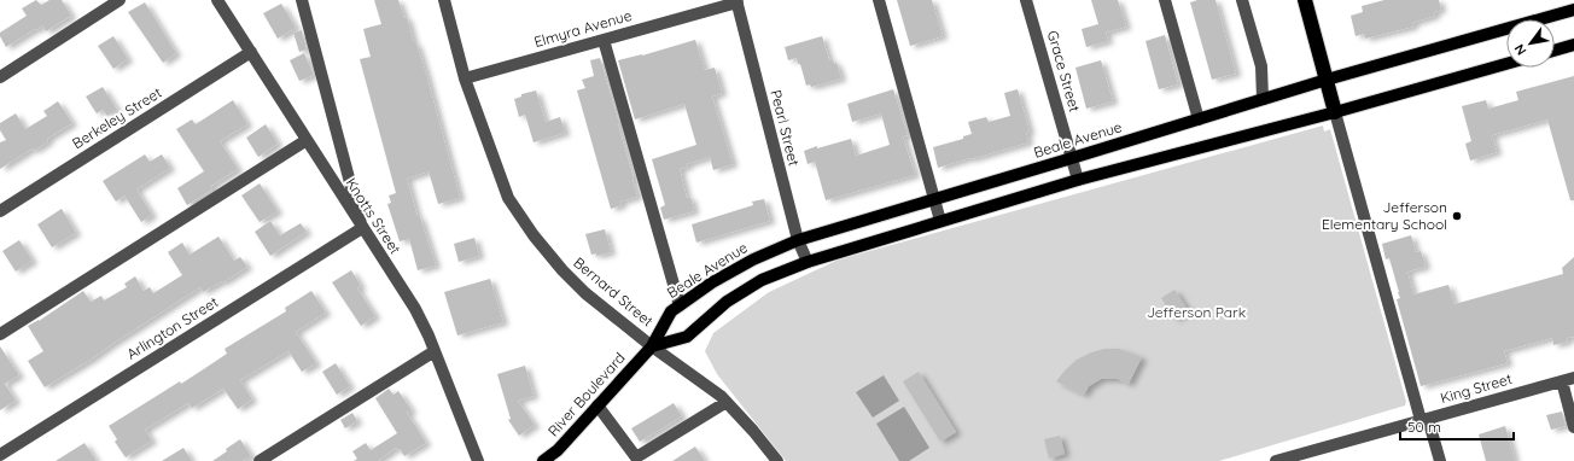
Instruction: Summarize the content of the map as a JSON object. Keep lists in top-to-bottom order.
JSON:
{
  "streets": {
    "main road": ["Beale Avenue", "River Boulevard"],
    "street": [
      "Elmyra Avenue",
      "Grace Street",
      "Berkeley Street",
      "Pearl Street",
      "Knotts Street",
      "Bernard Street",
      "Arlington Street",
      "King Street"
    ]
  },
  "crossings": [
    ["Elmyra Avenue", "Pearl Street"],
    ["Elmyra Avenue", "Bernard Street"],
    ["Grace Street", "Beale Avenue"],
    ["Berkeley Street", "Knotts Street"],
    ["Pearl Street", "Beale Avenue"],
    ["Beale Avenue", "Bernard Street"],
    ["Beale Avenue", "River Boulevard"],
    ["Knotts Street", "Arlington Street"],
    ["Bernard Street", "River Boulevard"]
  ],
  "parks": ["Jefferson Park"],
  "places": ["Jefferson Elementary School"],
  "scale_bar": "50 m",
  "north": "bottom left"
}
